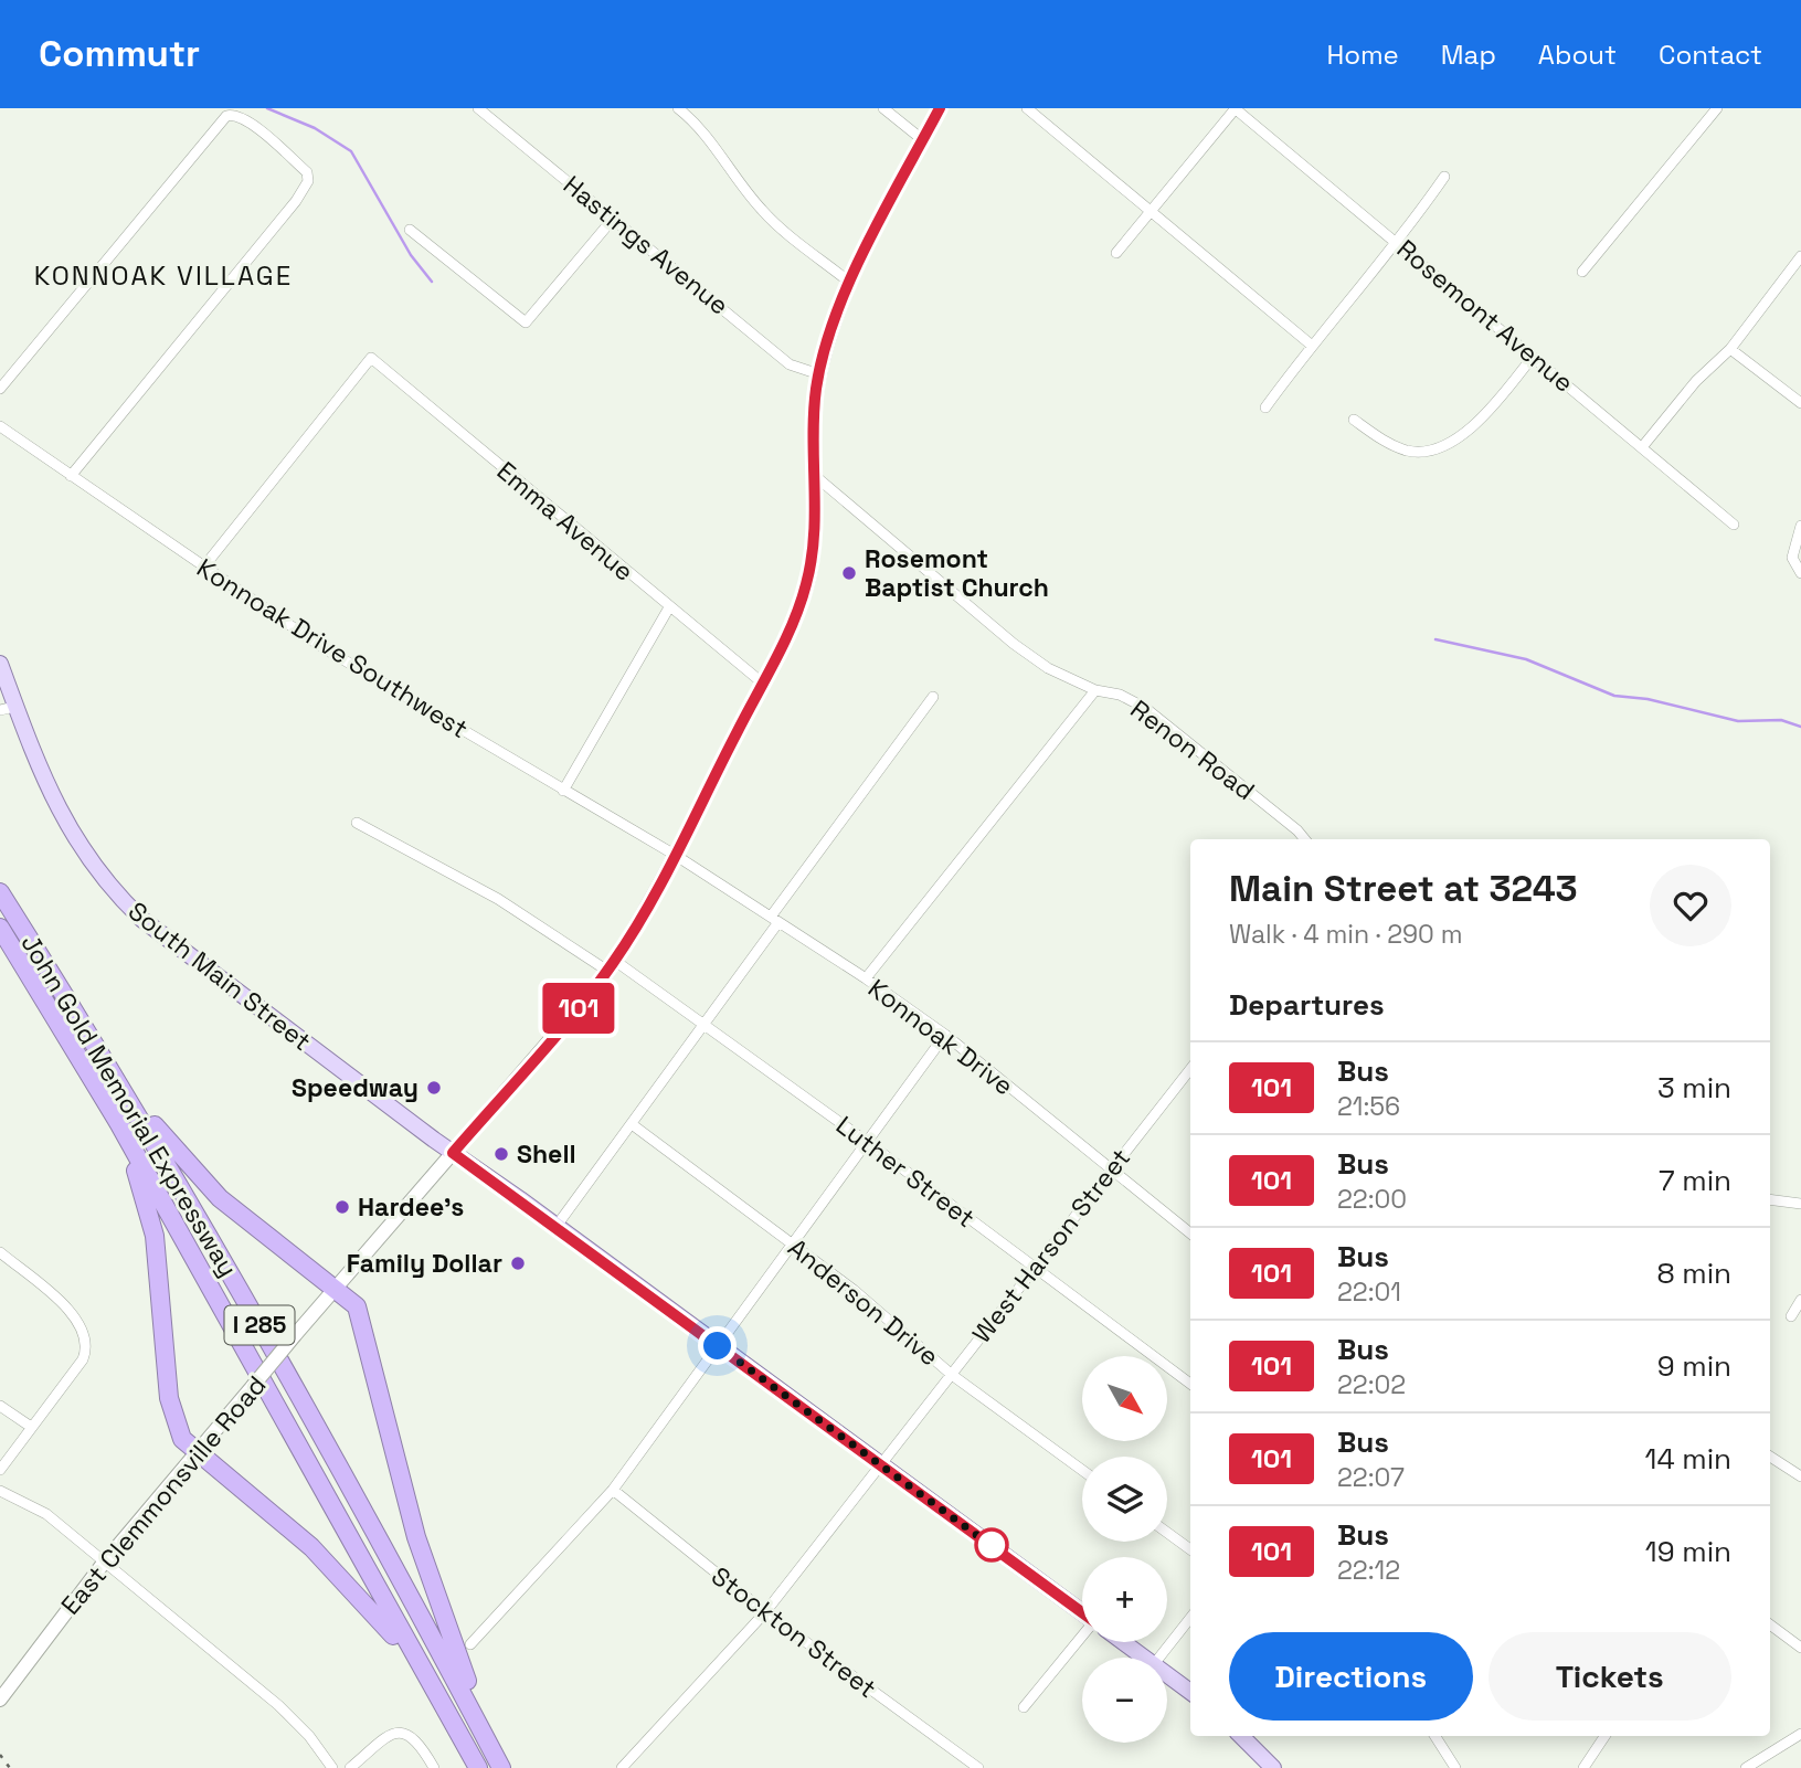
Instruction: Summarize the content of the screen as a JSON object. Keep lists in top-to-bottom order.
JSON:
{
  "streets": {
    "highway": ["John Gold Memorial Expressway", "I 285"],
    "main road": ["South Main Street", "East Clemmonsville Road"],
    "street": [
      "Hastings Avenue",
      "Rosemont Avenue",
      "Emma Avenue",
      "Konnoak Drive Southwest",
      "Renon Road",
      "Konnoak Drive",
      "Luther Street",
      "West Harson Street",
      "Anderson Drive",
      "Stockton Street"
    ]
  },
  "crossings": [
    ["Hastings Avenue", "East Clemmonsville Road"],
    ["Emma Avenue", "Konnoak Drive Southwest"],
    ["Emma Avenue", "East Clemmonsville Road"],
    ["Konnoak Drive Southwest", "Konnoak Drive"],
    ["Konnoak Drive Southwest", "East Clemmonsville Road"],
    ["Renon Road", "East Clemmonsville Road"],
    ["South Main Street", "West Harson Street"],
    ["South Main Street", "East Clemmonsville Road"],
    ["Konnoak Drive", "West Harson Street"],
    ["Konnoak Drive", "East Clemmonsville Road"],
    ["Luther Street", "West Harson Street"],
    ["Luther Street", "East Clemmonsville Road"],
    ["West Harson Street", "Anderson Drive"],
    ["West Harson Street", "Stockton Street"]
  ],
  "districts": ["KONNOAK VILLAGE"],
  "places": [
    "Rosemont Baptist Church",
    "Speedway",
    "Shell",
    "Hardee's",
    "Family Dollar"
  ],
  "lines": ["bus line 101"],
  "north": "bottom right",
  "page": {
    "header": "Commutr",
    "nav": [
      "Home",
      "Map",
      "About",
      "Contact"
    ],
    "on_map": "101",
    "heading": [
      ["Main Street at 3243", "Walk · 4 min · 290 m"],
      "Departures"
    ],
    "list": [
      {
        "mark": "101",
        "name": "Bus",
        "note": "21:56",
        "value": "3 min"
      },
      {
        "mark": "101",
        "name": "Bus",
        "note": "22:00",
        "value": "7 min"
      },
      {
        "mark": "101",
        "name": "Bus",
        "note": "22:01",
        "value": "8 min"
      },
      {
        "mark": "101",
        "name": "Bus",
        "note": "22:02",
        "value": "9 min"
      },
      {
        "mark": "101",
        "name": "Bus",
        "note": "22:07",
        "value": "14 min"
      },
      {
        "mark": "101",
        "name": "Bus",
        "note": "22:12",
        "value": "19 min"
      }
    ],
    "map_buttons": ["+", "−"],
    "buttons": ["Directions", "Tickets"]
  }
}
